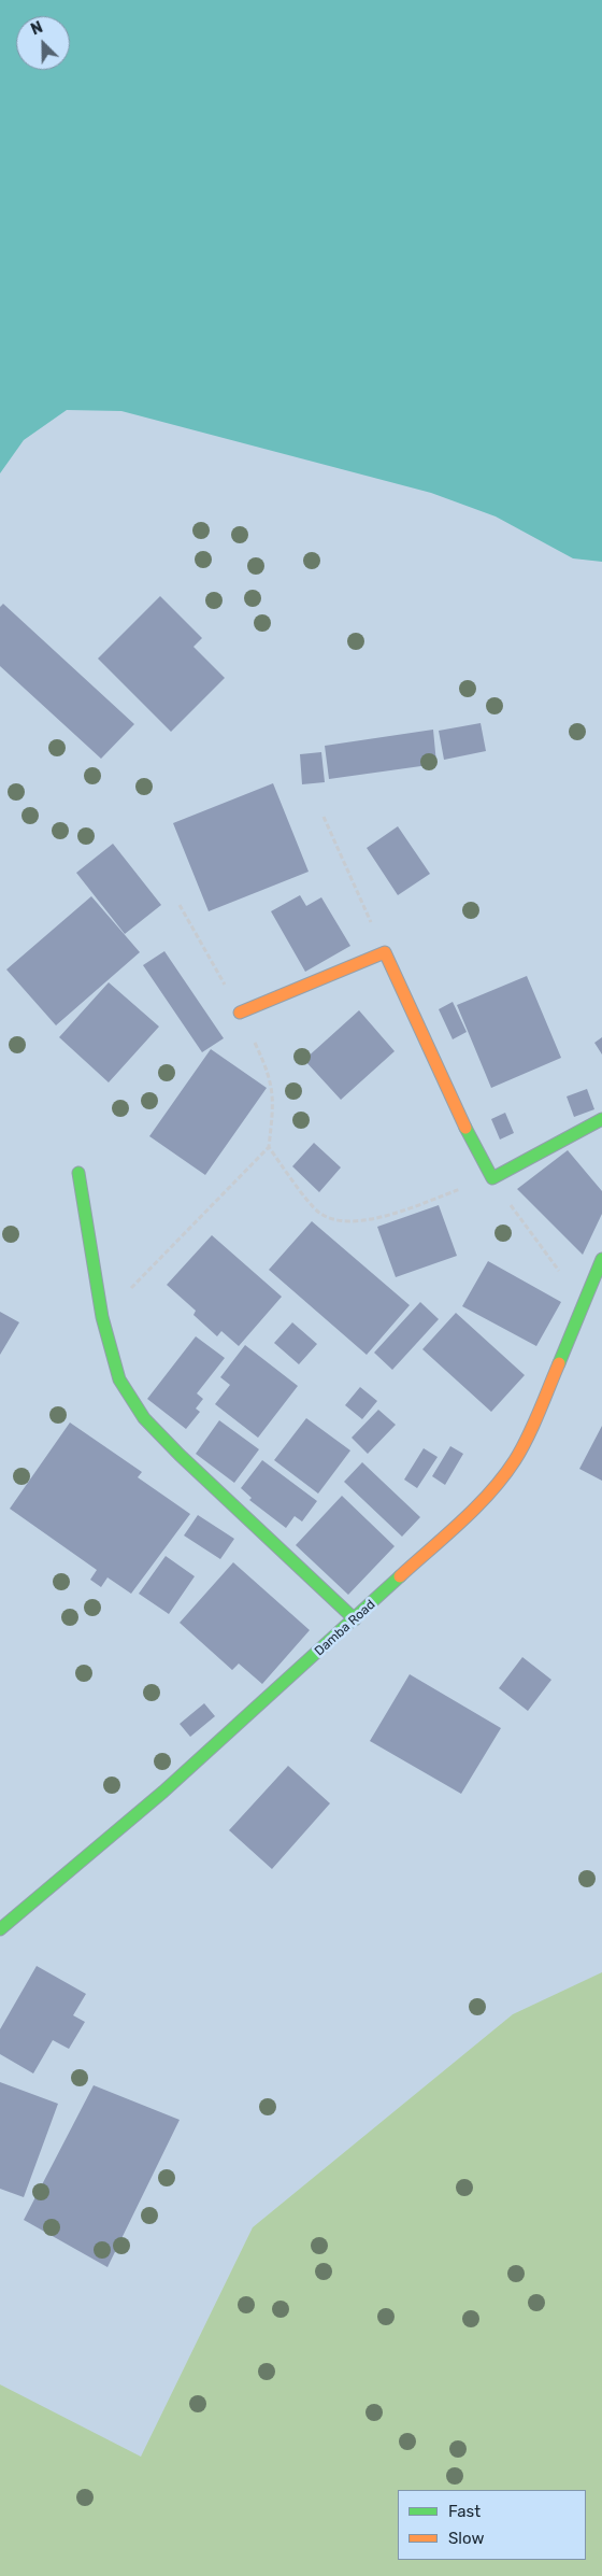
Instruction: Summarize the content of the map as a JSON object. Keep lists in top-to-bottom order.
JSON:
{
  "streets": {
    "street": ["Damba Road"]
  },
  "legend": ["Fast", "Slow"],
  "north": "top left"
}
